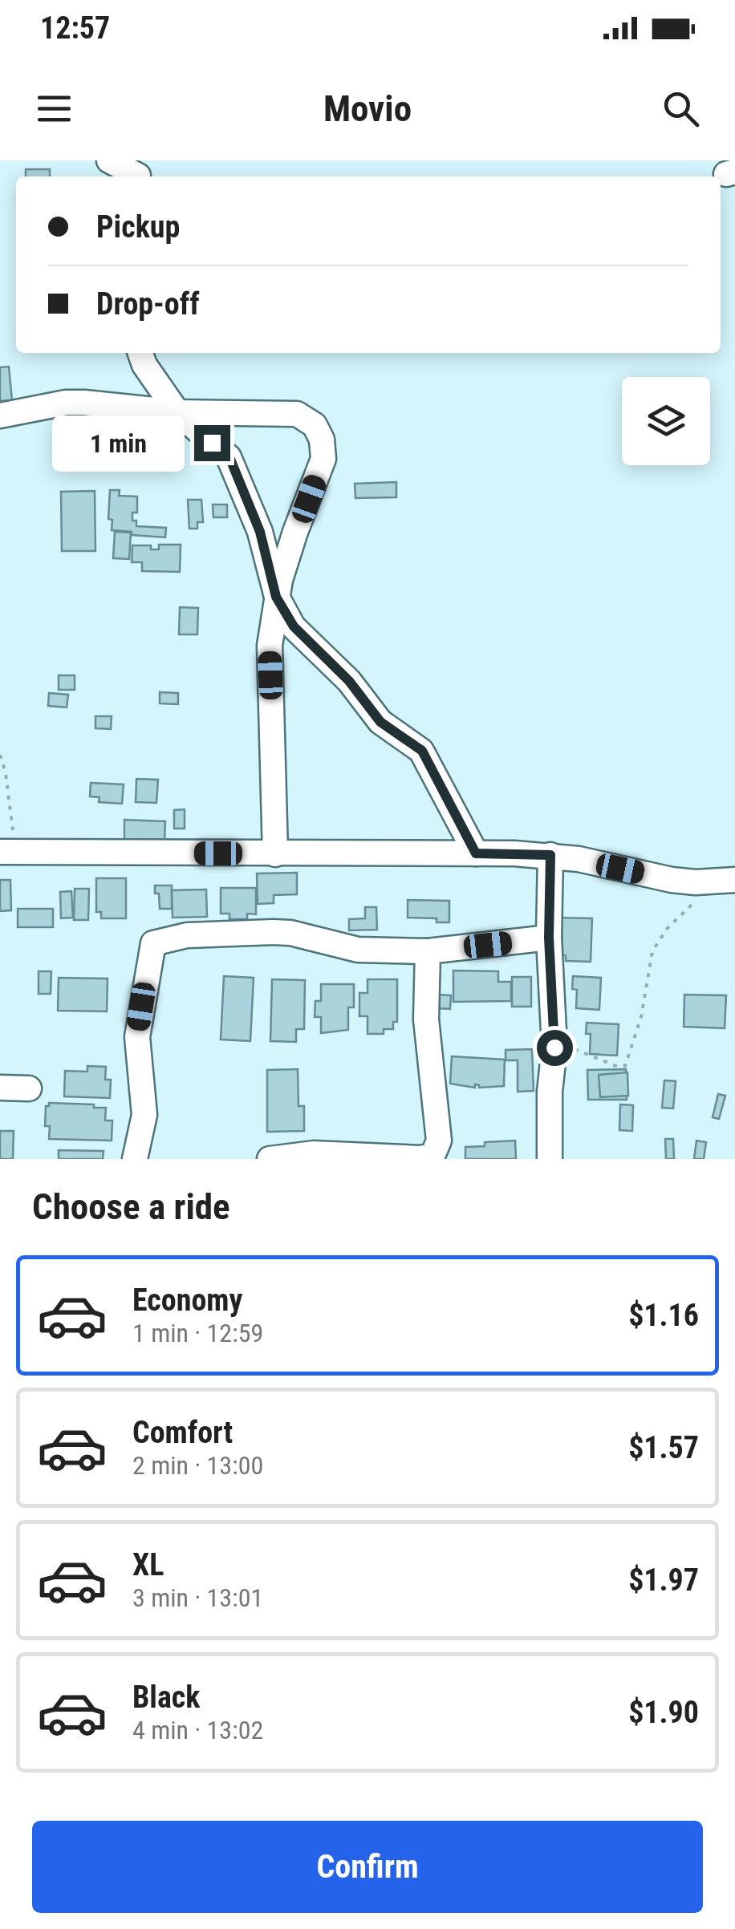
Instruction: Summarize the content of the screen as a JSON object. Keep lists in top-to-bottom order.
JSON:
{
  "page": {
    "status": "12:57",
    "header": "Movio",
    "banner": ["Pickup", "Drop-off"],
    "bubble": "1 min",
    "heading": "Choose a ride",
    "list": [
      {
        "name": "Economy",
        "note": "1 min · 12:59",
        "value": "$1.16"
      },
      {
        "name": "Comfort",
        "note": "2 min · 13:00",
        "value": "$1.57"
      },
      {
        "name": "XL",
        "note": "3 min · 13:01",
        "value": "$1.97"
      },
      {
        "name": "Black",
        "note": "4 min · 13:02",
        "value": "$1.90"
      }
    ],
    "buttons": "Confirm"
  }
}
